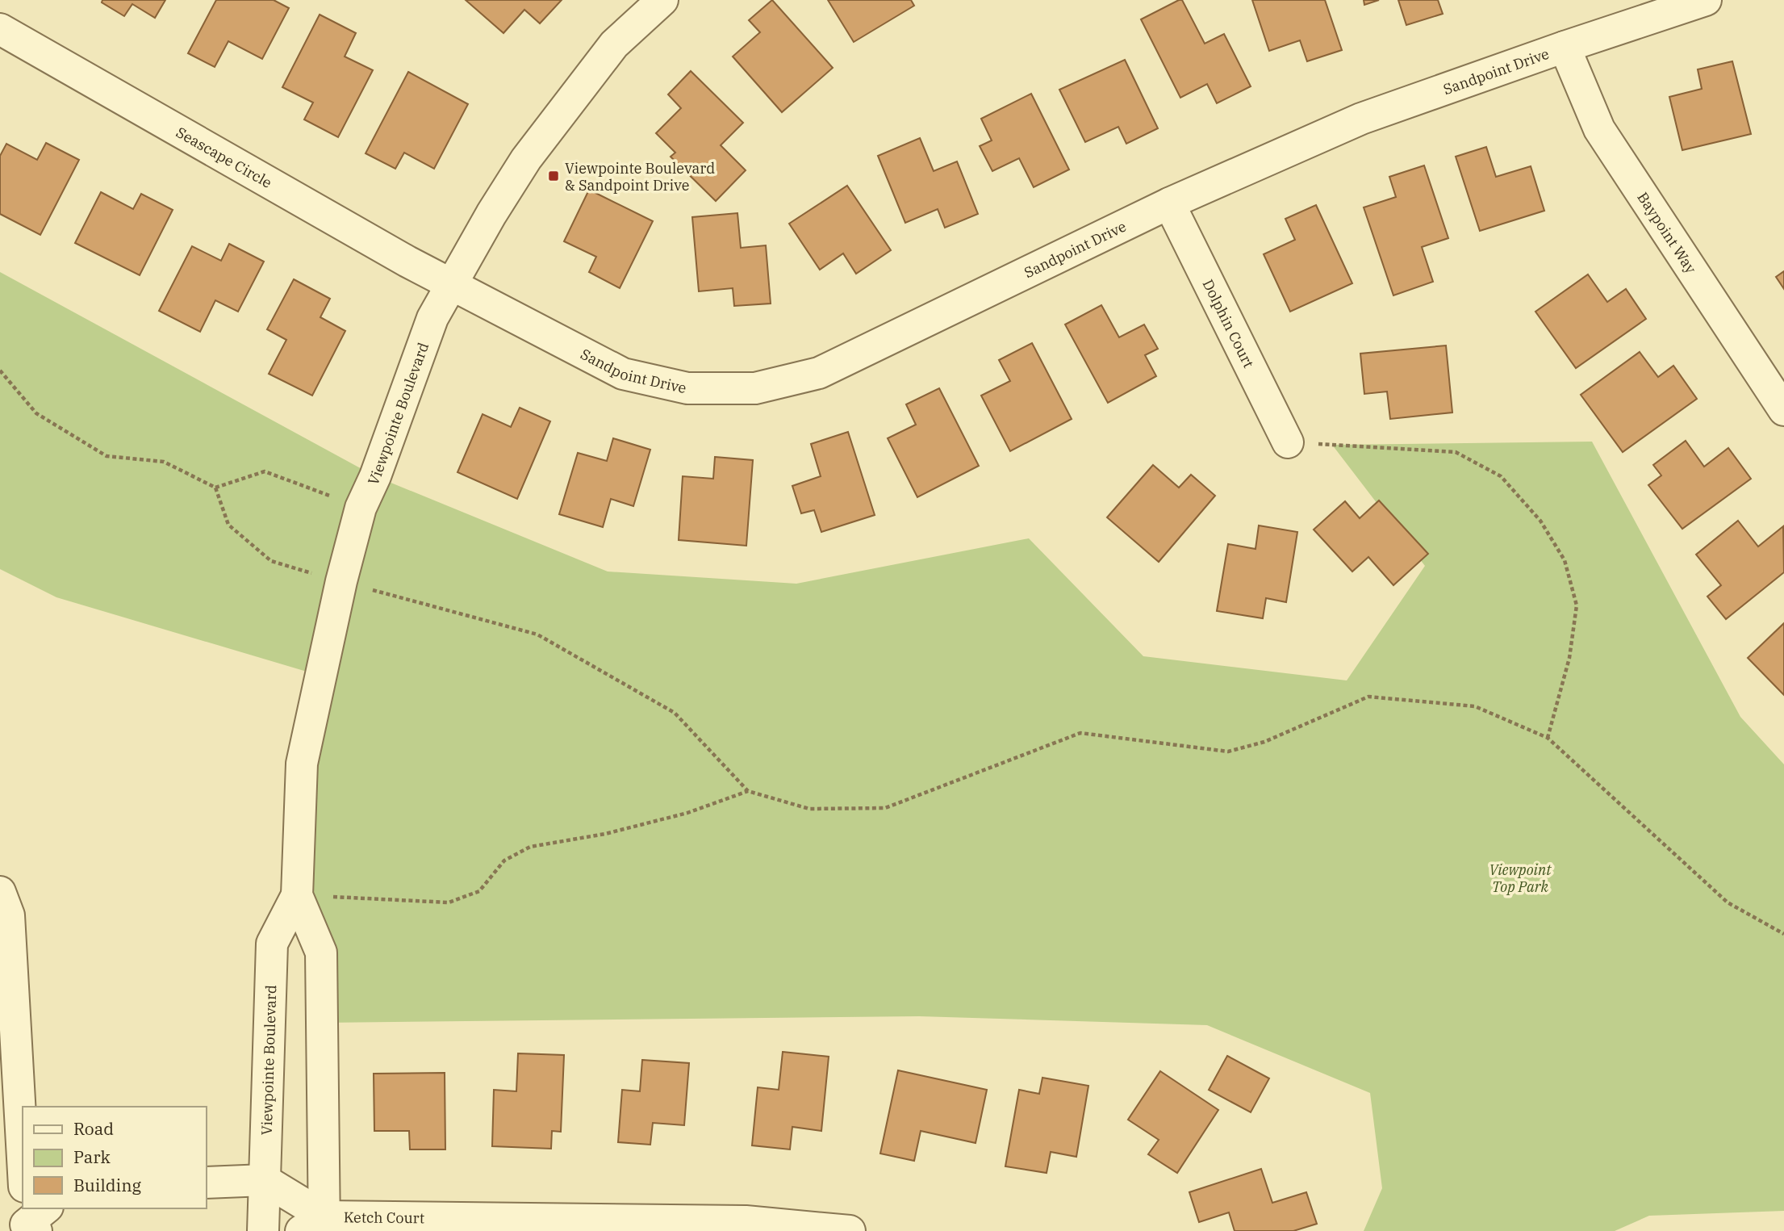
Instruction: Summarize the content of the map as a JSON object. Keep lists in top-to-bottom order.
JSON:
{
  "streets": {
    "street": [
      "Sandpoint Drive",
      "Seascape Circle",
      "Baypoint Way",
      "Dolphin Court",
      "Viewpointe Boulevard",
      "Ketch Court"
    ]
  },
  "crossings": [
    ["Sandpoint Drive", "Seascape Circle"],
    ["Sandpoint Drive", "Baypoint Way"],
    ["Sandpoint Drive", "Dolphin Court"],
    ["Sandpoint Drive", "Viewpointe Boulevard"],
    ["Seascape Circle", "Viewpointe Boulevard"],
    ["Viewpointe Boulevard", "Ketch Court"]
  ],
  "parks": ["Viewpoint Top Park"],
  "places": {
    "transit": ["Viewpointe Boulevard & Sandpoint Drive"]
  },
  "legend": ["Road", "Park", "Building"]
}
